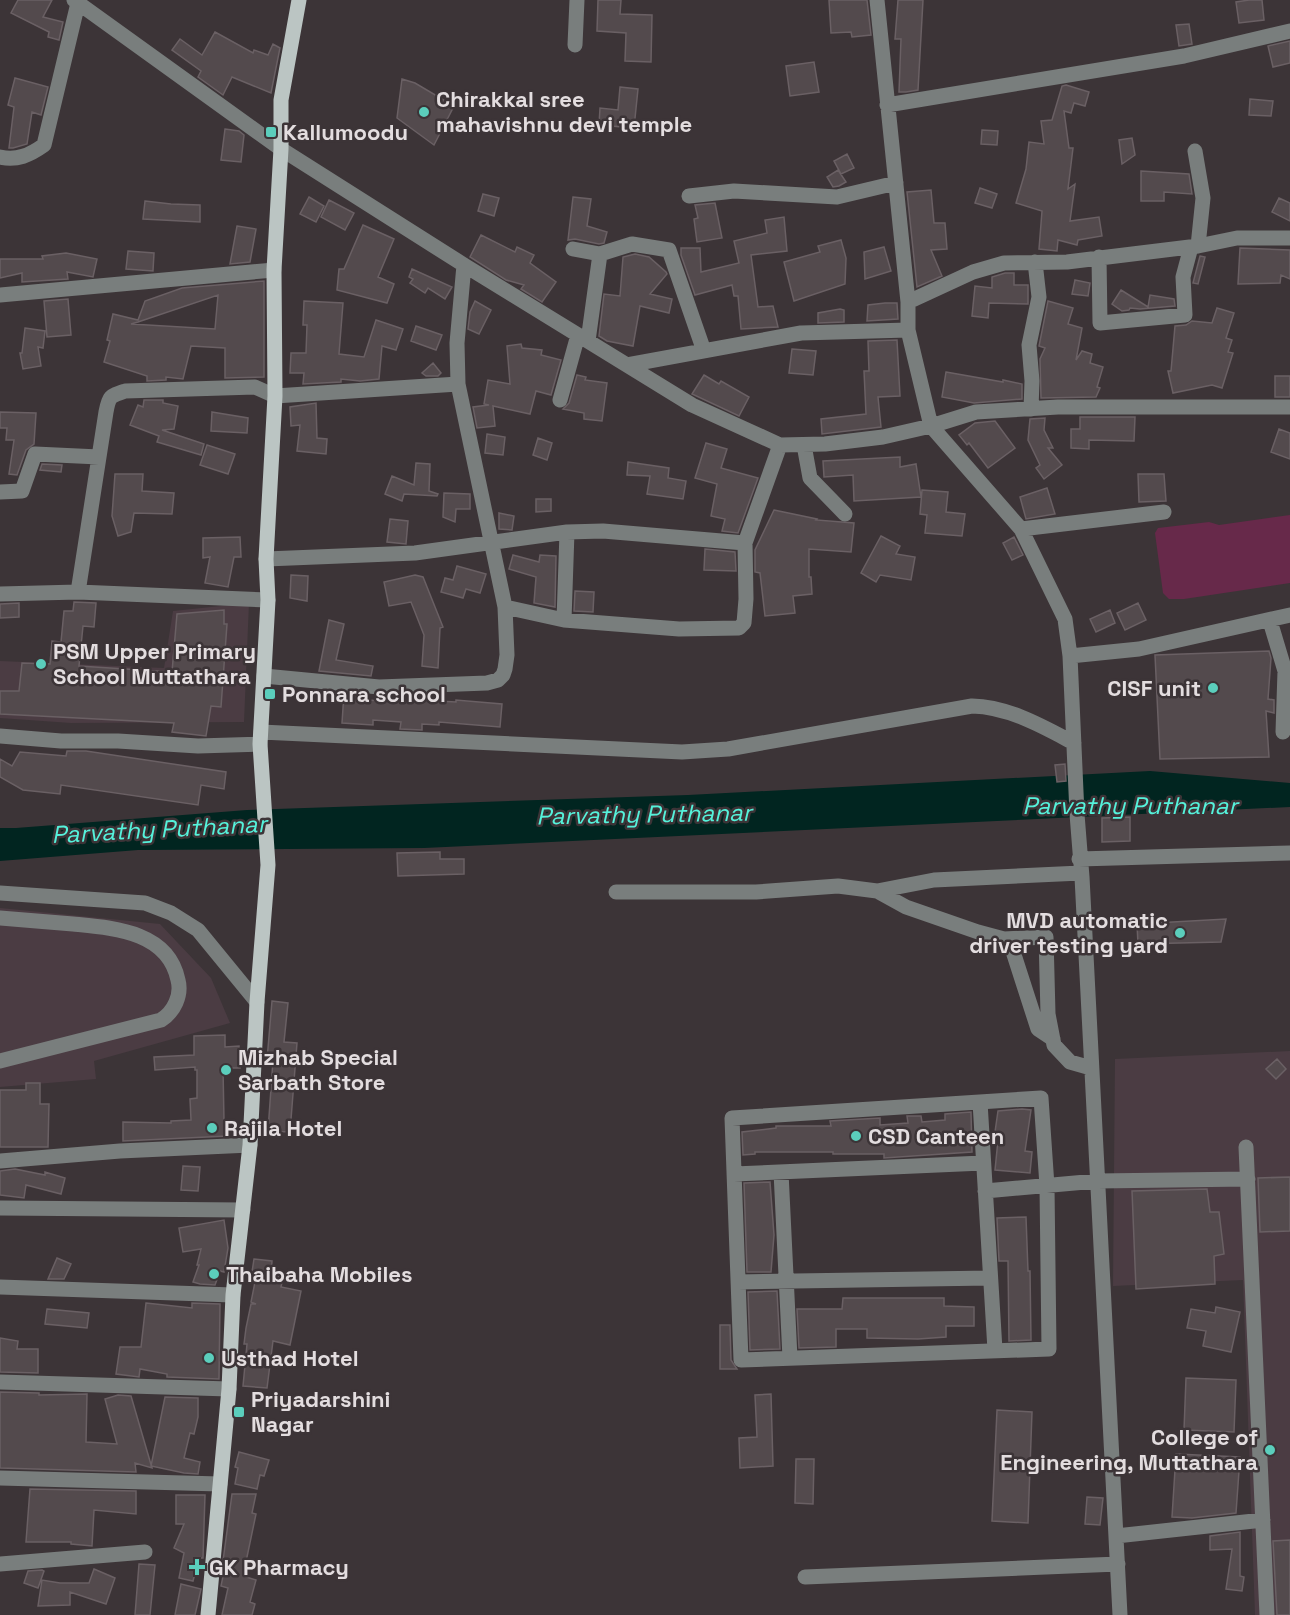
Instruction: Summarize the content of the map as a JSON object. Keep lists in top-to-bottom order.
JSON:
{
  "water": ["Parvathy Puthanar"],
  "places": {
    "other": [
      "Chirakkal sree mahavishnu devi temple",
      "PSM Upper Primary School Muttathara",
      "CISF unit",
      "MVD automatic driver testing yard",
      "Mizhab Special Sarbath Store",
      "Rajila Hotel",
      "CSD Canteen",
      "Thaibaha Mobiles",
      "Usthad Hotel",
      "College of Engineering, Muttathara"
    ],
    "transit": ["Kallumoodu", "Ponnara school", "Priyadarshini Nagar"],
    "health": ["GK Pharmacy"]
  }
}
